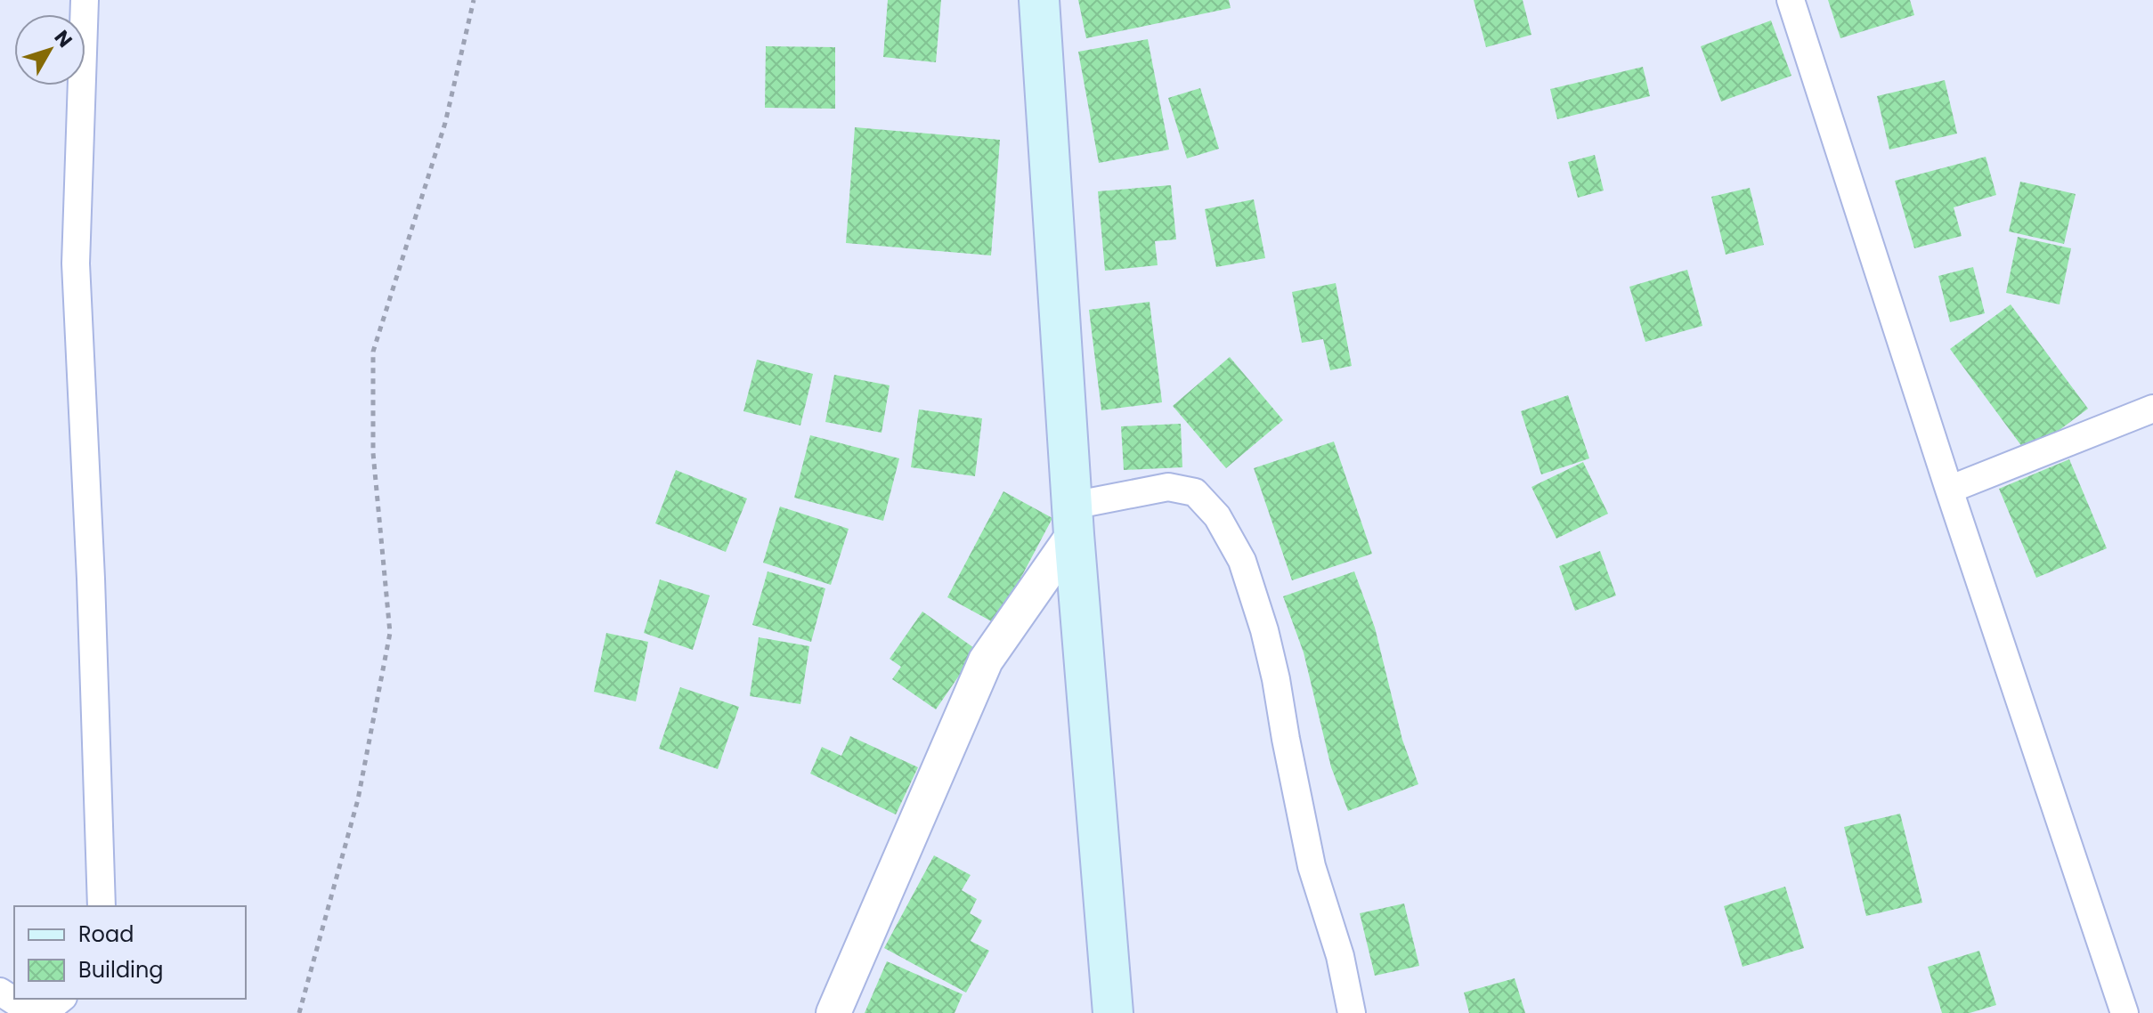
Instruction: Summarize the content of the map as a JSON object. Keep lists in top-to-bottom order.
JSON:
{
  "legend": ["Road", "Building"],
  "north": "top right"
}
